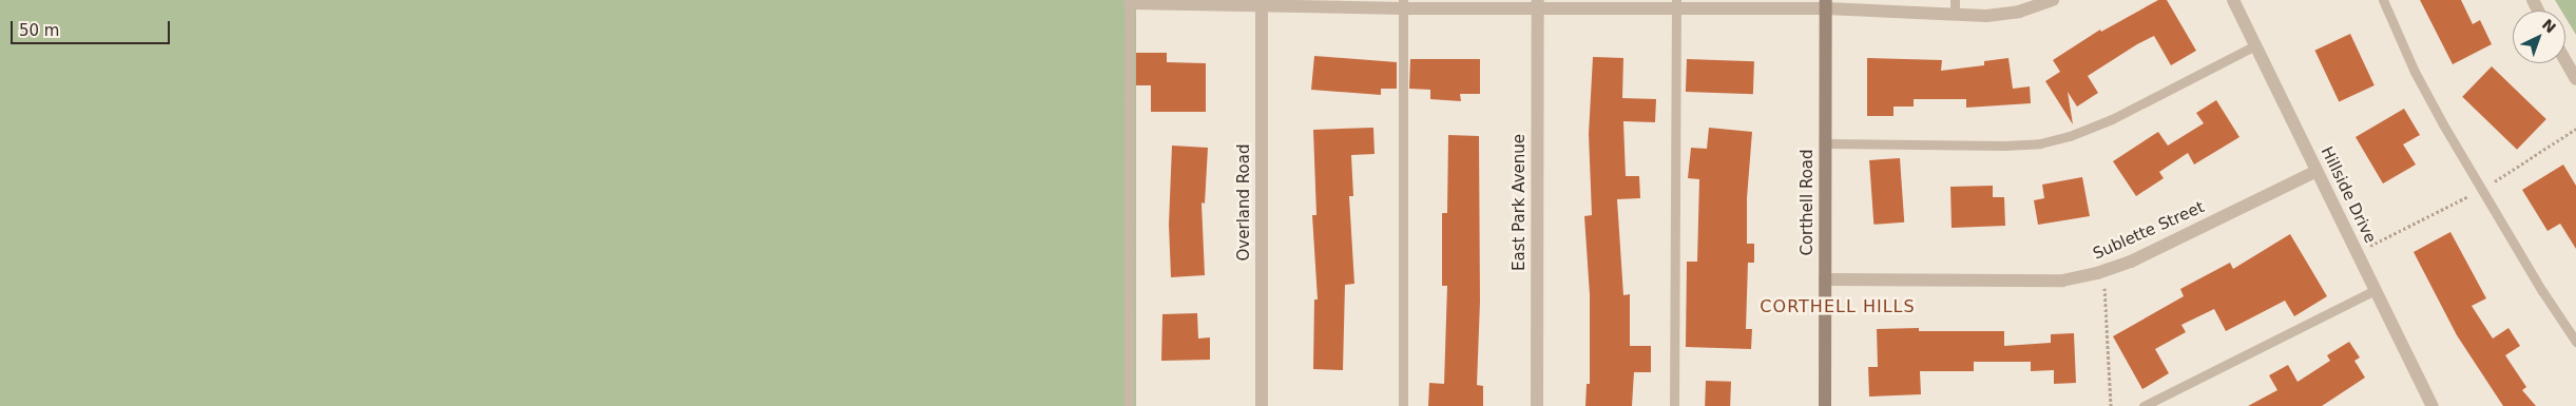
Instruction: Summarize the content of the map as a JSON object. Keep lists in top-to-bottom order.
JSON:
{
  "streets": {
    "street": [
      "Hillside Drive",
      "Overland Road",
      "East Park Avenue",
      "Corthell Road",
      "Sublette Street"
    ]
  },
  "crossings": [
    ["Hillside Drive", "Sublette Street"],
    ["Corthell Road", "Sublette Street"]
  ],
  "districts": ["CORTHELL HILLS"],
  "scale_bar": "50 m",
  "north": "top right"
}
